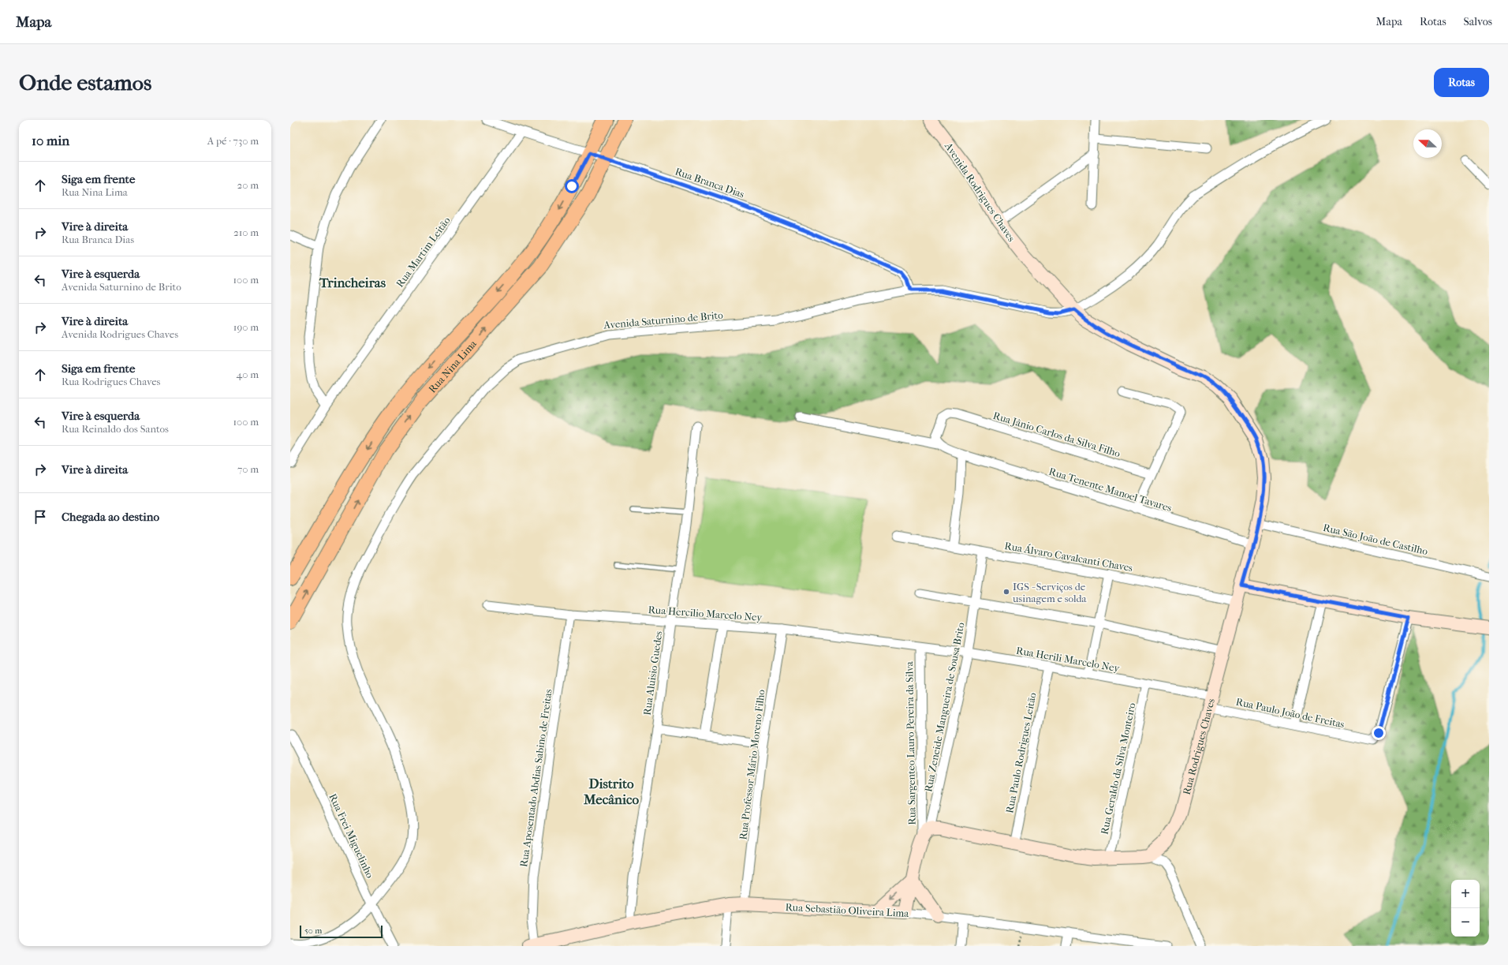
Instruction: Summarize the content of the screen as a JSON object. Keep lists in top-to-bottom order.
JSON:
{
  "streets": {
    "main road": ["Rua Nina Lima"],
    "street": [
      "Rua Branca Dias",
      "Avenida Rodrigues Chaves",
      "Rua Martim Leitão",
      "Avenida Saturnino de Brito",
      "Rua Jânio Carlos da Silva Filho",
      "Rua Tenente Manoel Tavares",
      "Rua São João de Castilho",
      "Rua Álvaro Cavalcanti Chaves",
      "Rua Hercilio Marcelo Ney",
      "Rua Herili Marcelo Ney",
      "Rua Aluisio Guedes",
      "Rua Zeneide Mangueira de Sousa Brito",
      "Rua Paulo João de Freitas",
      "Rua Sargenteo Lauro Pereira da Silva",
      "Rua Rodrigues Chaves",
      "Rua Paulo Rodrigues Leitão",
      "Rua Professor Mário Moreno Filho",
      "Rua Geraldo da Silva Monteiro",
      "Rua Aposentado Abdias Sabino de Freitas",
      "Rua Frei Miguelinho",
      "Rua Sebastião Oliveira Lima"
    ]
  },
  "crossings": [
    ["Rua Branca Dias", "Rua Martim Leitão"],
    ["Rua Branca Dias", "Avenida Saturnino de Brito"],
    ["Rua Branca Dias", "Rua Nina Lima"],
    ["Avenida Rodrigues Chaves", "Avenida Saturnino de Brito"],
    ["Avenida Rodrigues Chaves", "Rua São João de Castilho"],
    ["Avenida Rodrigues Chaves", "Rua Rodrigues Chaves"],
    ["Avenida Saturnino de Brito", "Rua Frei Miguelinho"],
    ["Rua Jânio Carlos da Silva Filho", "Rua Tenente Manoel Tavares"],
    ["Rua Tenente Manoel Tavares", "Rua Rodrigues Chaves"],
    ["Rua São João de Castilho", "Rua Rodrigues Chaves"],
    ["Rua Álvaro Cavalcanti Chaves", "Rua Zeneide Mangueira de Sousa Brito"],
    ["Rua Álvaro Cavalcanti Chaves", "Rua Rodrigues Chaves"],
    ["Rua Hercilio Marcelo Ney", "Rua Herili Marcelo Ney"],
    ["Rua Hercilio Marcelo Ney", "Rua Aluisio Guedes"],
    ["Rua Hercilio Marcelo Ney", "Rua Sargenteo Lauro Pereira da Silva"],
    ["Rua Hercilio Marcelo Ney", "Rua Professor Mário Moreno Filho"],
    ["Rua Hercilio Marcelo Ney", "Rua Aposentado Abdias Sabino de Freitas"],
    ["Rua Herili Marcelo Ney", "Rua Zeneide Mangueira de Sousa Brito"],
    ["Rua Herili Marcelo Ney", "Rua Paulo João de Freitas"],
    ["Rua Herili Marcelo Ney", "Rua Sargenteo Lauro Pereira da Silva"],
    ["Rua Herili Marcelo Ney", "Rua Rodrigues Chaves"],
    ["Rua Herili Marcelo Ney", "Rua Paulo Rodrigues Leitão"],
    ["Rua Herili Marcelo Ney", "Rua Geraldo da Silva Monteiro"],
    ["Rua Aluisio Guedes", "Rua Sebastião Oliveira Lima"],
    ["Rua Paulo João de Freitas", "Rua Rodrigues Chaves"],
    ["Rua Professor Mário Moreno Filho", "Rua Sebastião Oliveira Lima"],
    ["Rua Aposentado Abdias Sabino de Freitas", "Rua Sebastião Oliveira Lima"]
  ],
  "districts": ["Trincheiras", "Distrito Mecânico"],
  "places": ["IGS - Serviços de usinagem e solda"],
  "scale_bar": "50 m",
  "north": "left",
  "page": {
    "header": "Mapa",
    "nav": ["Mapa", "Rotas", "Salvos"],
    "buttons": "Rotas",
    "title": "Onde estamos",
    "heading": ["10 min", "A pé · 730 m"],
    "list": [
      ["Siga em frente", "Rua Nina Lima", "20 m"],
      ["Vire à direita", "Rua Branca Dias", "210 m"],
      ["Vire à esquerda", "Avenida Saturnino de Brito", "100 m"],
      ["Vire à direita", "Avenida Rodrigues Chaves", "190 m"],
      ["Siga em frente", "Rua Rodrigues Chaves", "40 m"],
      ["Vire à esquerda", "Rua Reinaldo dos Santos", "100 m"],
      ["Vire à direita", "70 m"],
      "Chegada ao destino"
    ],
    "map_buttons": ["+", "−"],
    "scale": "50 m"
  }
}
